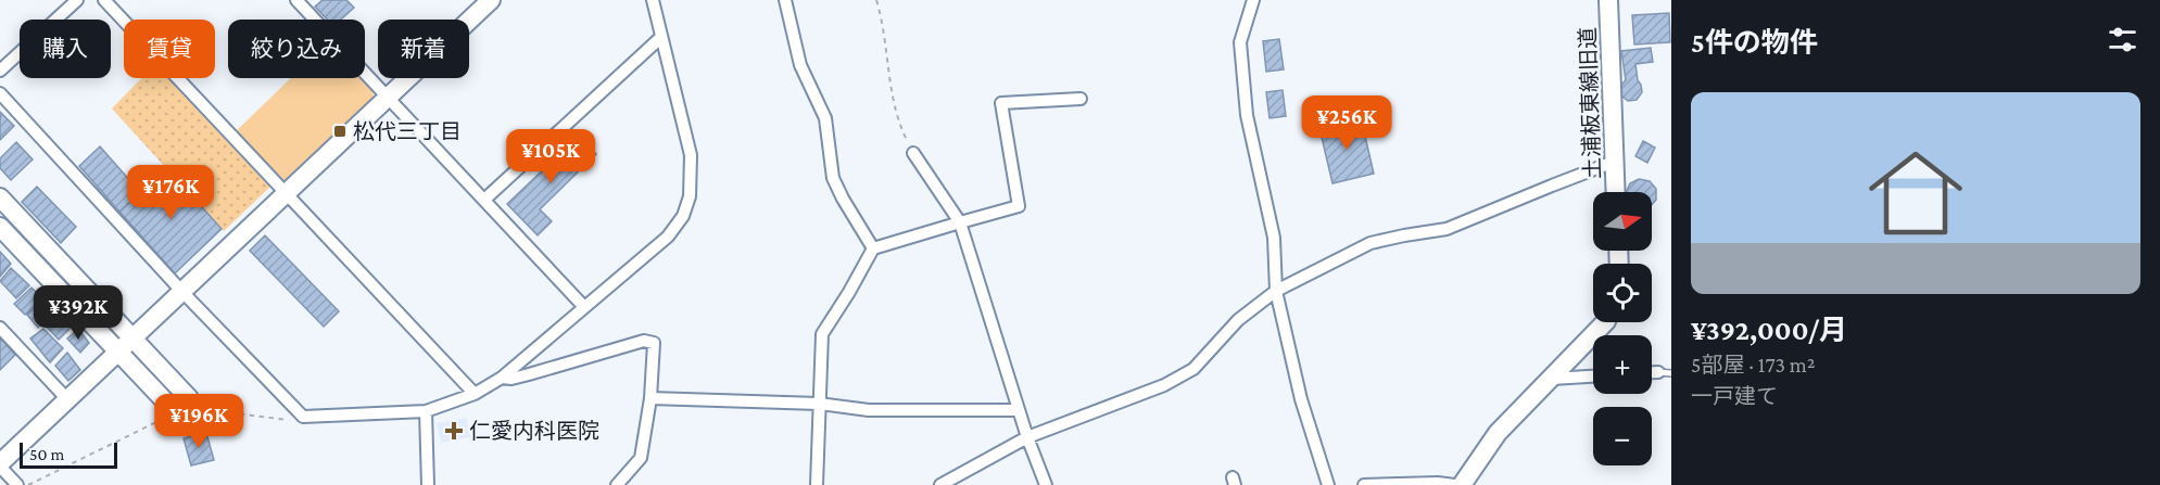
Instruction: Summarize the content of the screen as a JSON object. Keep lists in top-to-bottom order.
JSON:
{
  "streets": {
    "street": ["土浦板東線旧道"]
  },
  "places": {
    "transit": ["松代三丁目"],
    "health": ["仁愛内科医院"]
  },
  "scale_bar": "50 m",
  "north": "right",
  "page": {
    "heading": "5件の物件",
    "chip": [
      "購入",
      "賃貸",
      "絞り込み",
      "新着"
    ],
    "list": [
      {
        "name": "¥392,000/月",
        "note": "5部屋 · 173 m² · 一戸建て"
      }
    ],
    "price": [
      "¥256K",
      "¥105K",
      "¥176K",
      "¥392K",
      "¥196K"
    ],
    "map_buttons": ["+", "−"],
    "scale": "50 m"
  }
}
